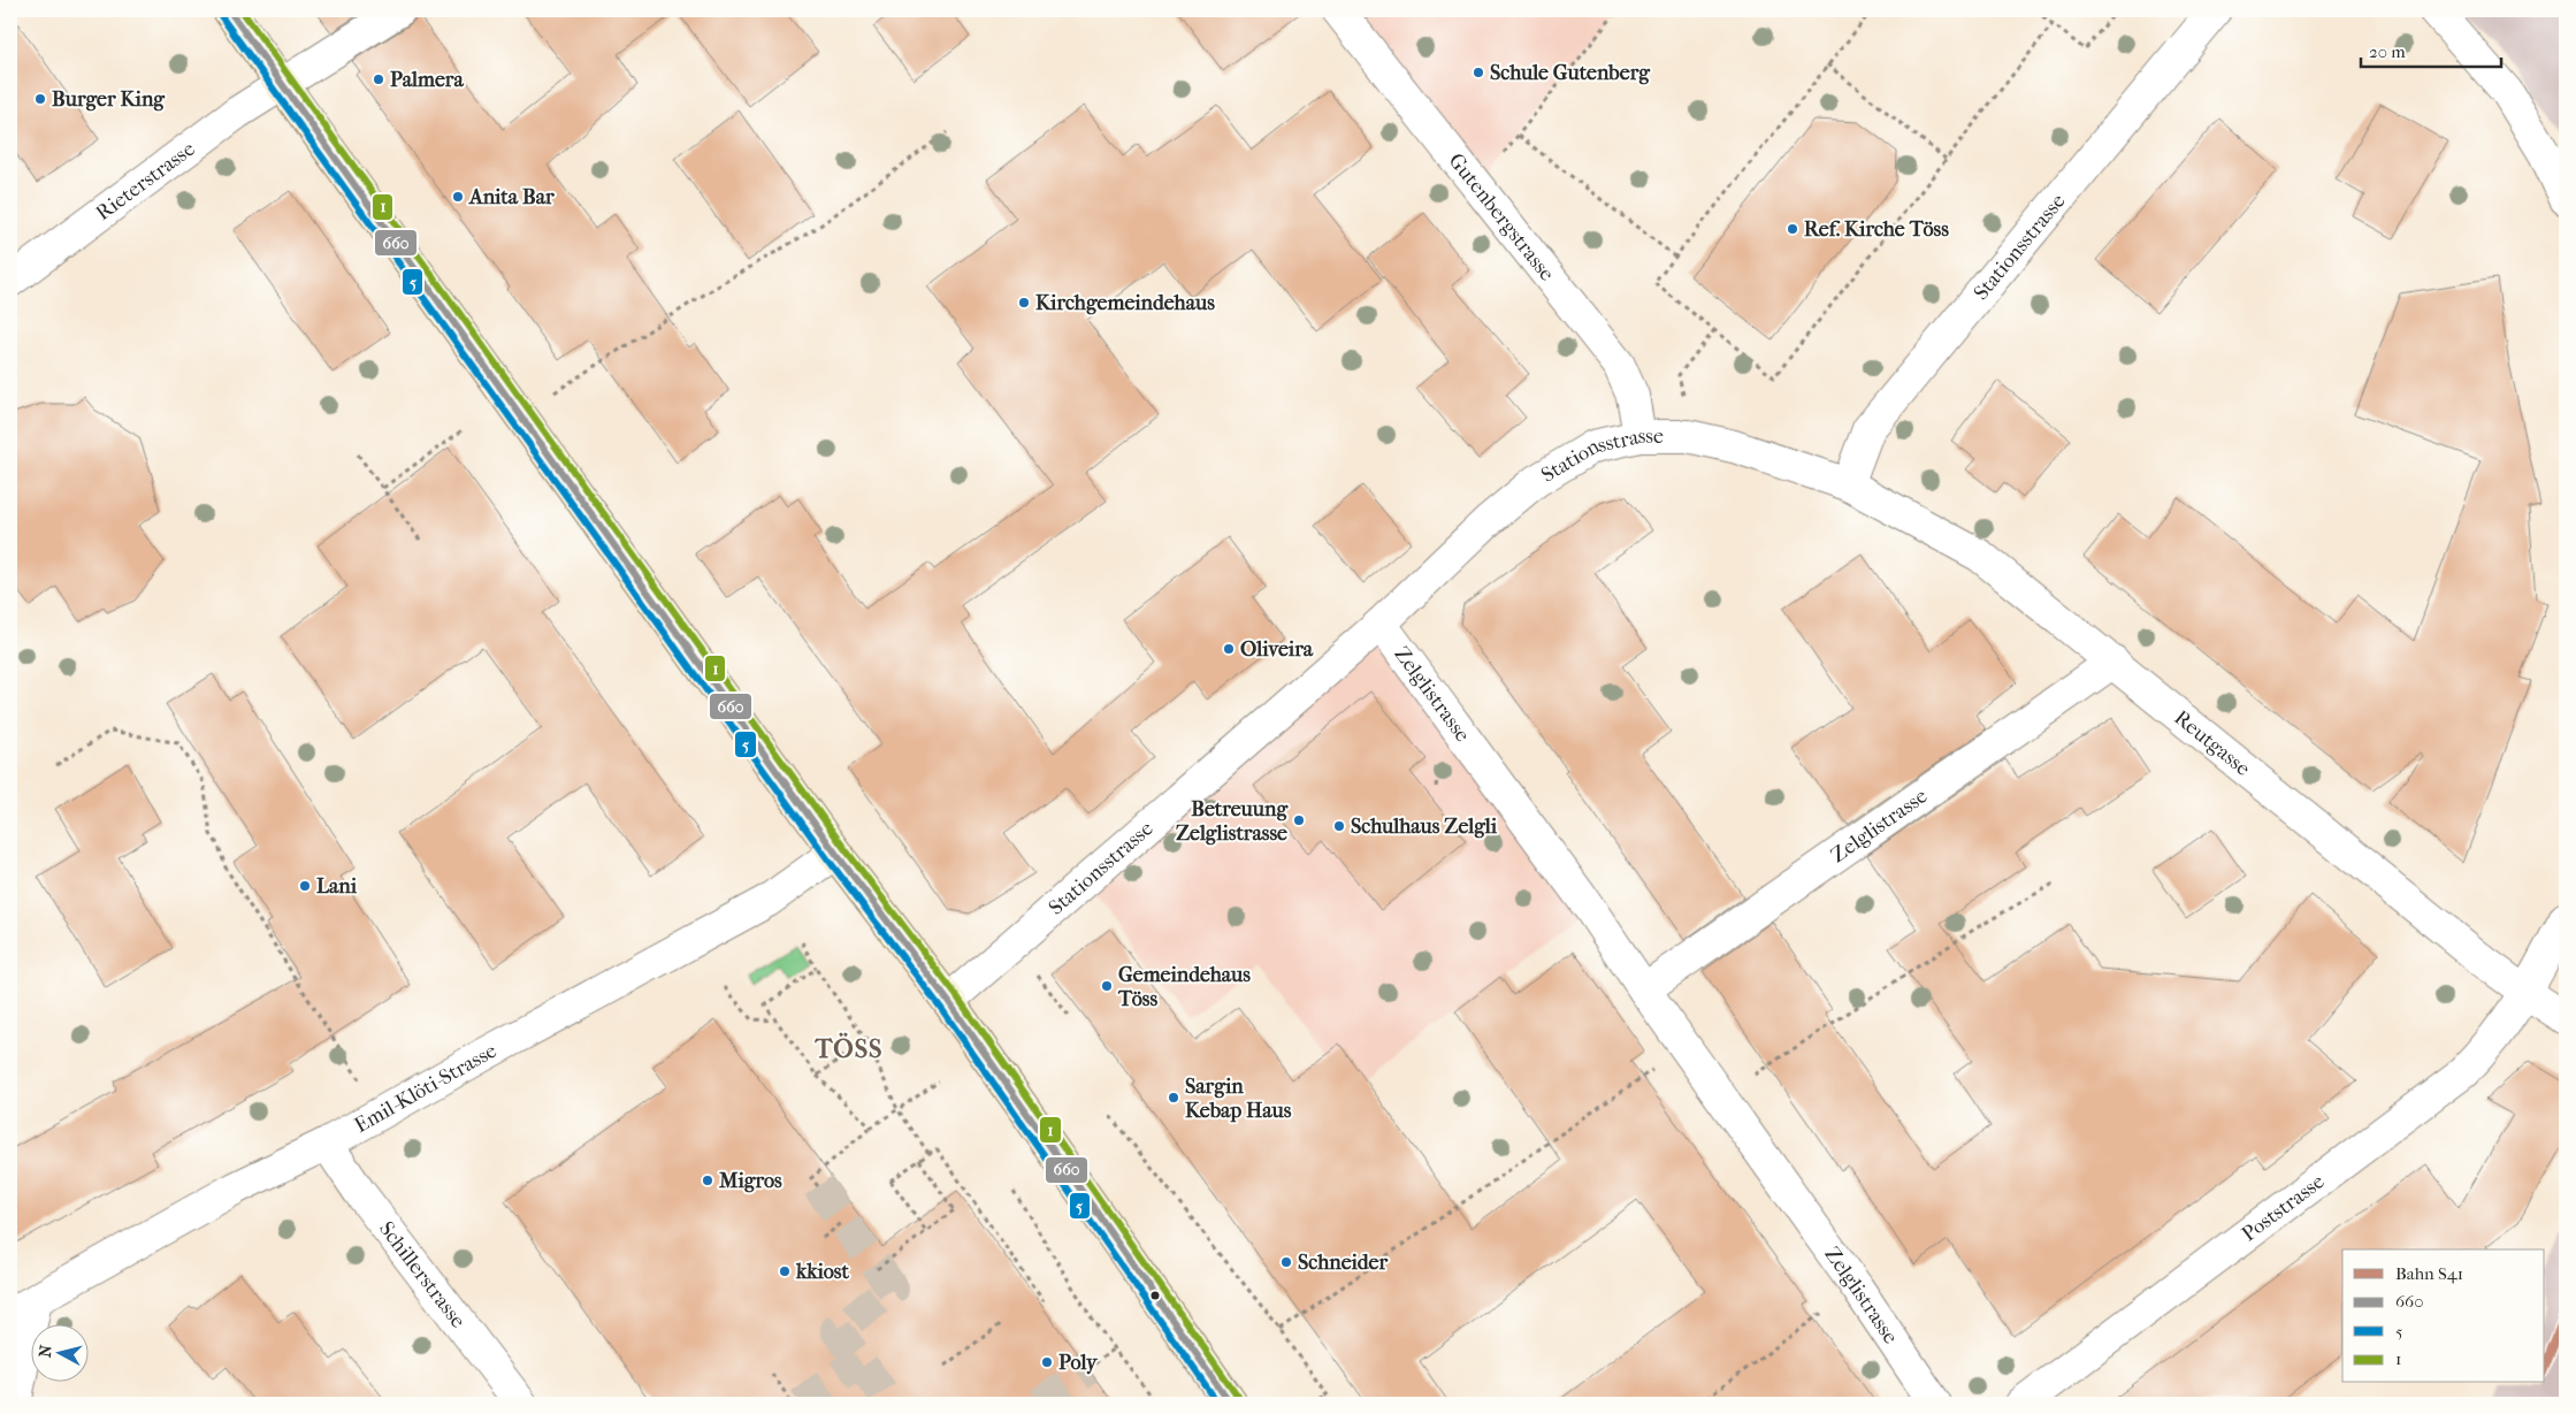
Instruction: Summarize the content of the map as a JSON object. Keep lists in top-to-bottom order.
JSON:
{
  "streets": {
    "street": [
      "Rieterstrasse",
      "Gutenbergstrasse",
      "Stationsstrasse",
      "Zelglistrasse",
      "Reutgasse",
      "Emil-Klöti-Strasse",
      "Poststrasse",
      "Schillerstrasse"
    ]
  },
  "crossings": [
    ["Gutenbergstrasse", "Stationsstrasse"],
    ["Stationsstrasse", "Zelglistrasse"],
    ["Stationsstrasse", "Reutgasse"],
    ["Zelglistrasse", "Reutgasse"],
    ["Reutgasse", "Poststrasse"],
    ["Emil-Klöti-Strasse", "Schillerstrasse"]
  ],
  "districts": ["TÖSS"],
  "places": [
    "Schule Gutenberg",
    "Palmera",
    "Burger King",
    "Anita Bar",
    "Ref. Kirche Töss",
    "Kirchgemeindehaus",
    "Oliveira",
    "Betreuung Zelglistrasse",
    "Schulhaus Zelgli",
    "Lani",
    "Gemeindehaus Töss",
    "Sargin Kebap Haus",
    "Migros",
    "Schneider",
    "kkiost",
    "Poly"
  ],
  "lines": [
    "transit line 660",
    "transit line 1",
    "transit line 5",
    "rail line S41"
  ],
  "legend": [
    "Bahn S41",
    "660",
    "5",
    "1"
  ],
  "scale_bar": "20 m",
  "north": "left"
}
